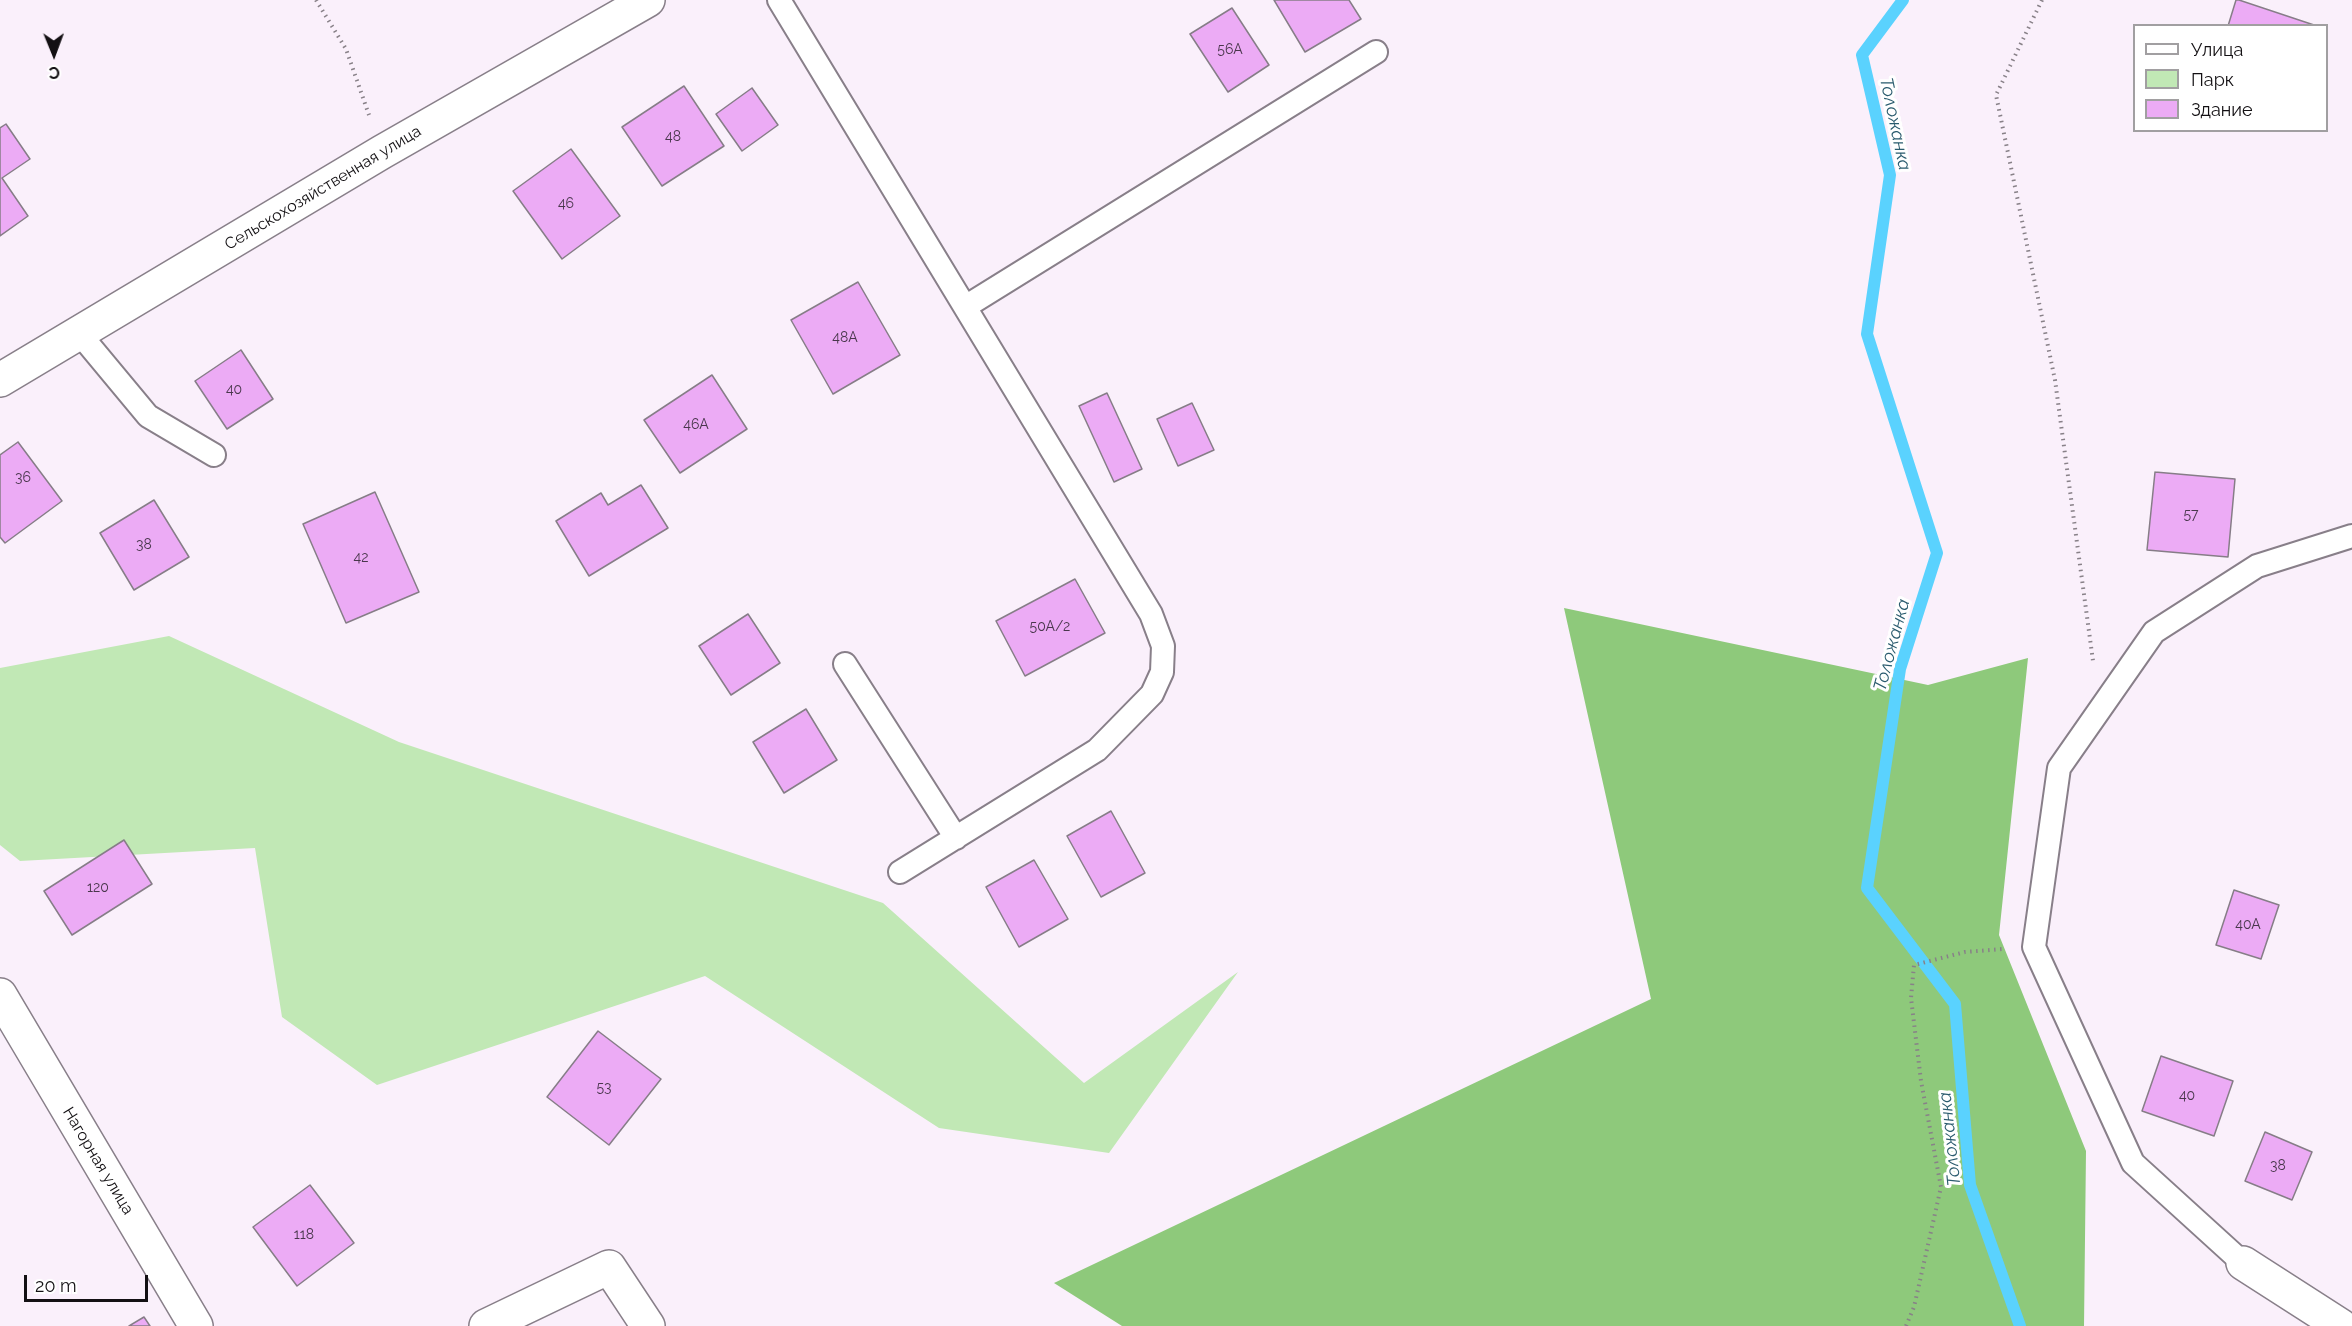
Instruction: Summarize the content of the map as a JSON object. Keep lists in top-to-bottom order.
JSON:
{
  "streets": {
    "street": ["Сельскохозяйственная улица", "Нагорная улица"]
  },
  "water": ["Толожанка"],
  "house_numbers": [
    "56А",
    "48",
    "46",
    "48А",
    "40",
    "46А",
    "36",
    "57",
    "38",
    "42",
    "50А/2",
    "120",
    "40А",
    "53",
    "40",
    "38",
    "118"
  ],
  "legend": ["Улица", "Парк", "Здание"],
  "scale_bar": "20 m",
  "north": "bottom"
}
